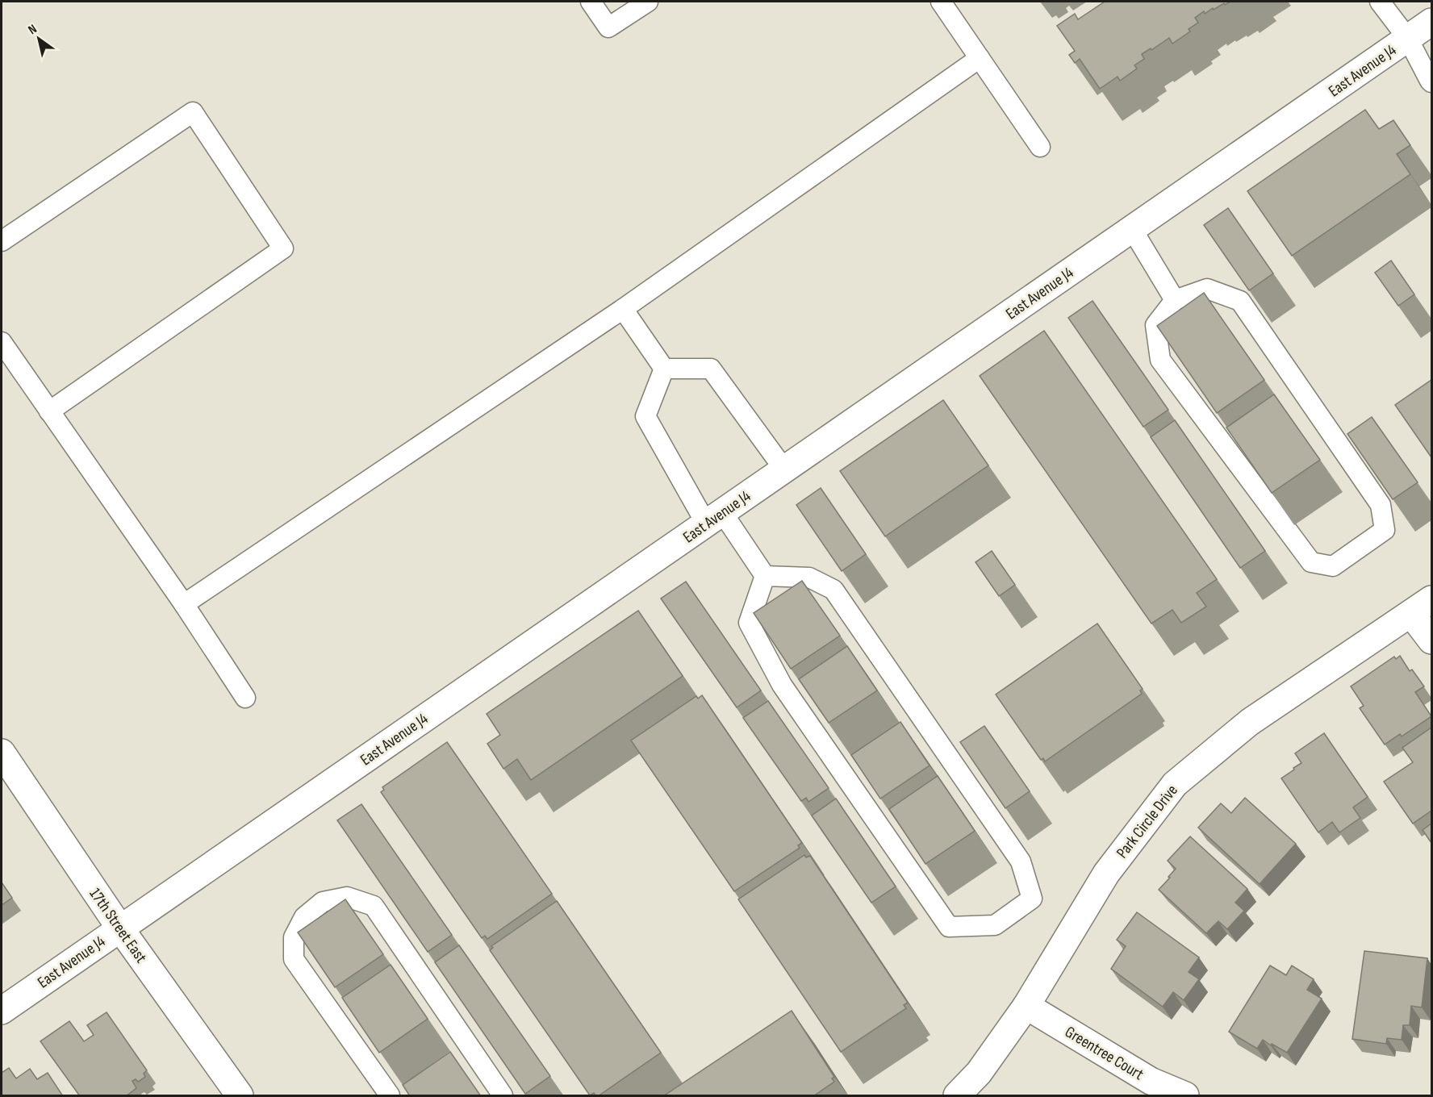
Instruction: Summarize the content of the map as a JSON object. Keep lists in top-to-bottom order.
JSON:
{
  "streets": {
    "street": [
      "East Avenue J4",
      "Park Circle Drive",
      "17th Street East",
      "Greentree Court"
    ]
  },
  "crossings": [
    ["East Avenue J4", "17th Street East"],
    ["Park Circle Drive", "Greentree Court"]
  ],
  "north": "top left"
}
